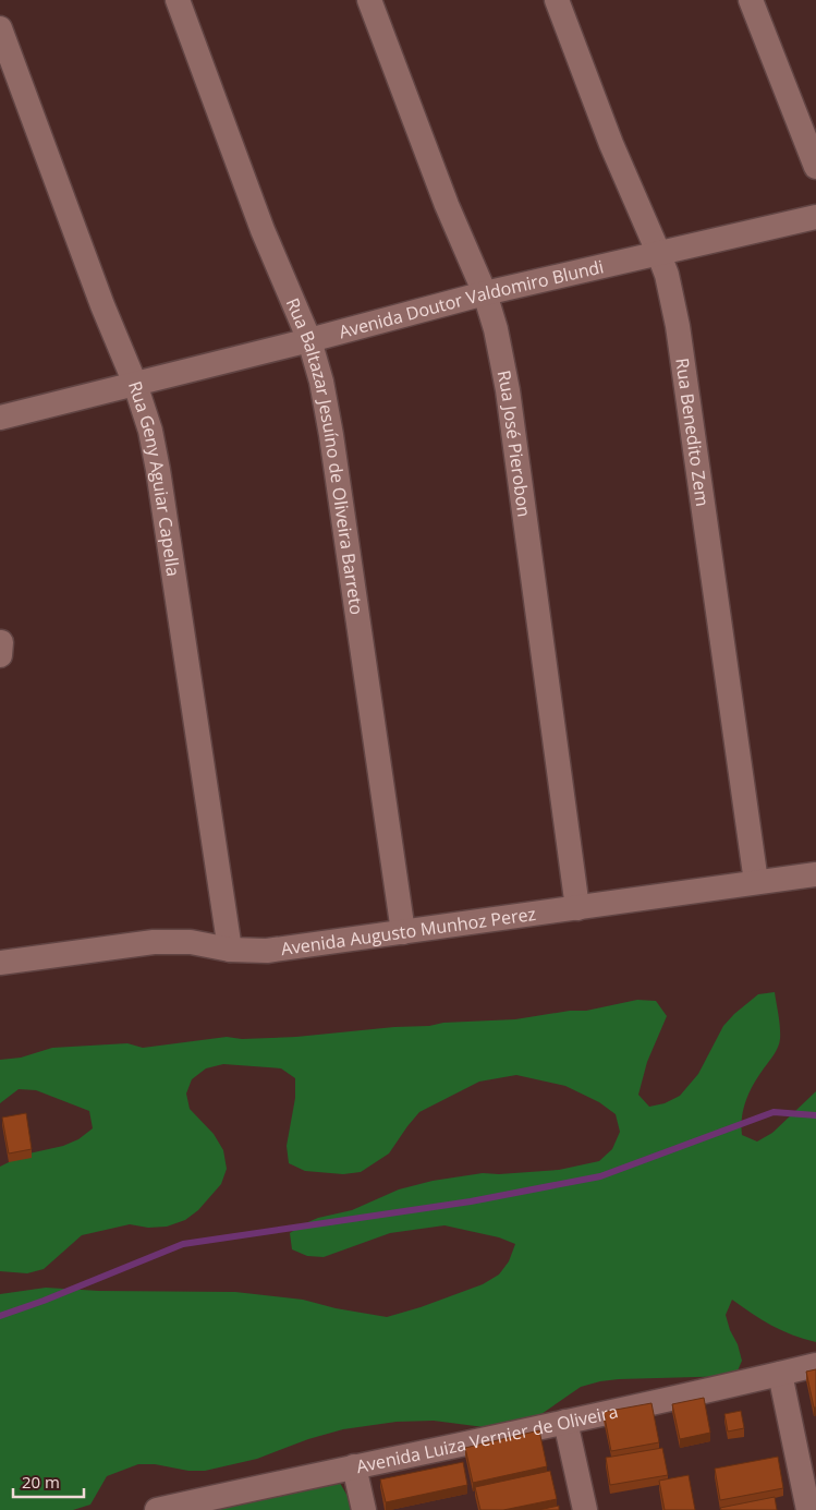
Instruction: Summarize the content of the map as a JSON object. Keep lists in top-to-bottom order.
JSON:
{
  "streets": {
    "street": [
      "Avenida Doutor Valdomiro Blundi",
      "Rua Benedito Zem",
      "Rua José Pierobon",
      "Rua Baltazar Jesuíno de Oliveira Barreto",
      "Rua Geny Aguiar Capella",
      "Avenida Augusto Munhoz Perez",
      "Avenida Luiza Vernier de Oliveira"
    ]
  },
  "crossings": [
    ["Avenida Doutor Valdomiro Blundi", "Rua Benedito Zem"],
    ["Avenida Doutor Valdomiro Blundi", "Rua José Pierobon"],
    ["Avenida Doutor Valdomiro Blundi", "Rua Baltazar Jesuíno de Oliveira Barreto"],
    ["Avenida Doutor Valdomiro Blundi", "Rua Geny Aguiar Capella"],
    ["Rua Benedito Zem", "Avenida Augusto Munhoz Perez"],
    ["Rua José Pierobon", "Avenida Augusto Munhoz Perez"],
    ["Rua Baltazar Jesuíno de Oliveira Barreto", "Avenida Augusto Munhoz Perez"],
    ["Rua Geny Aguiar Capella", "Avenida Augusto Munhoz Perez"]
  ],
  "scale_bar": "20 m"
}
